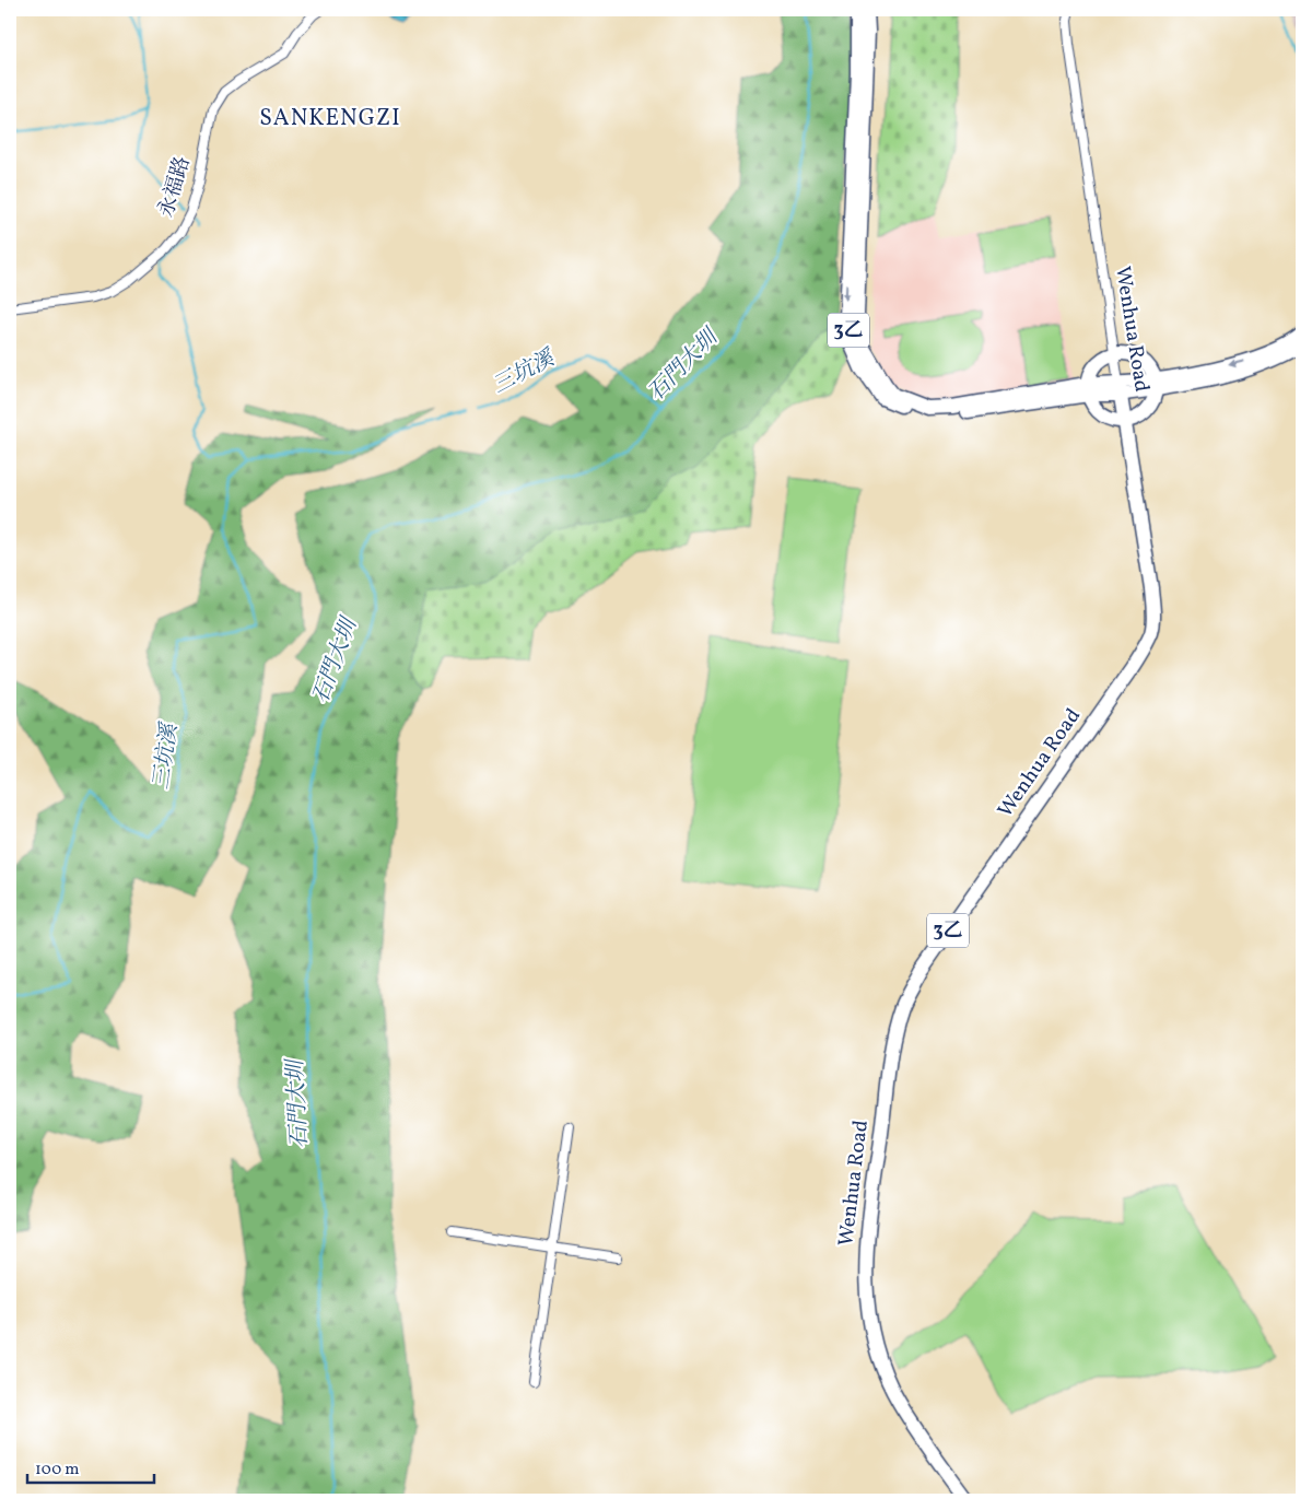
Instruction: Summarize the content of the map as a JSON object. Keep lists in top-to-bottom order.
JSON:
{
  "streets": {
    "main road": ["Wenhua Road", "3乙"],
    "street": ["永福路"]
  },
  "crossings": [
    ["Wenhua Road", "3乙"]
  ],
  "districts": ["SANKENGZI"],
  "water": ["石門大圳", "三坑溪"],
  "scale_bar": "100 m"
}
